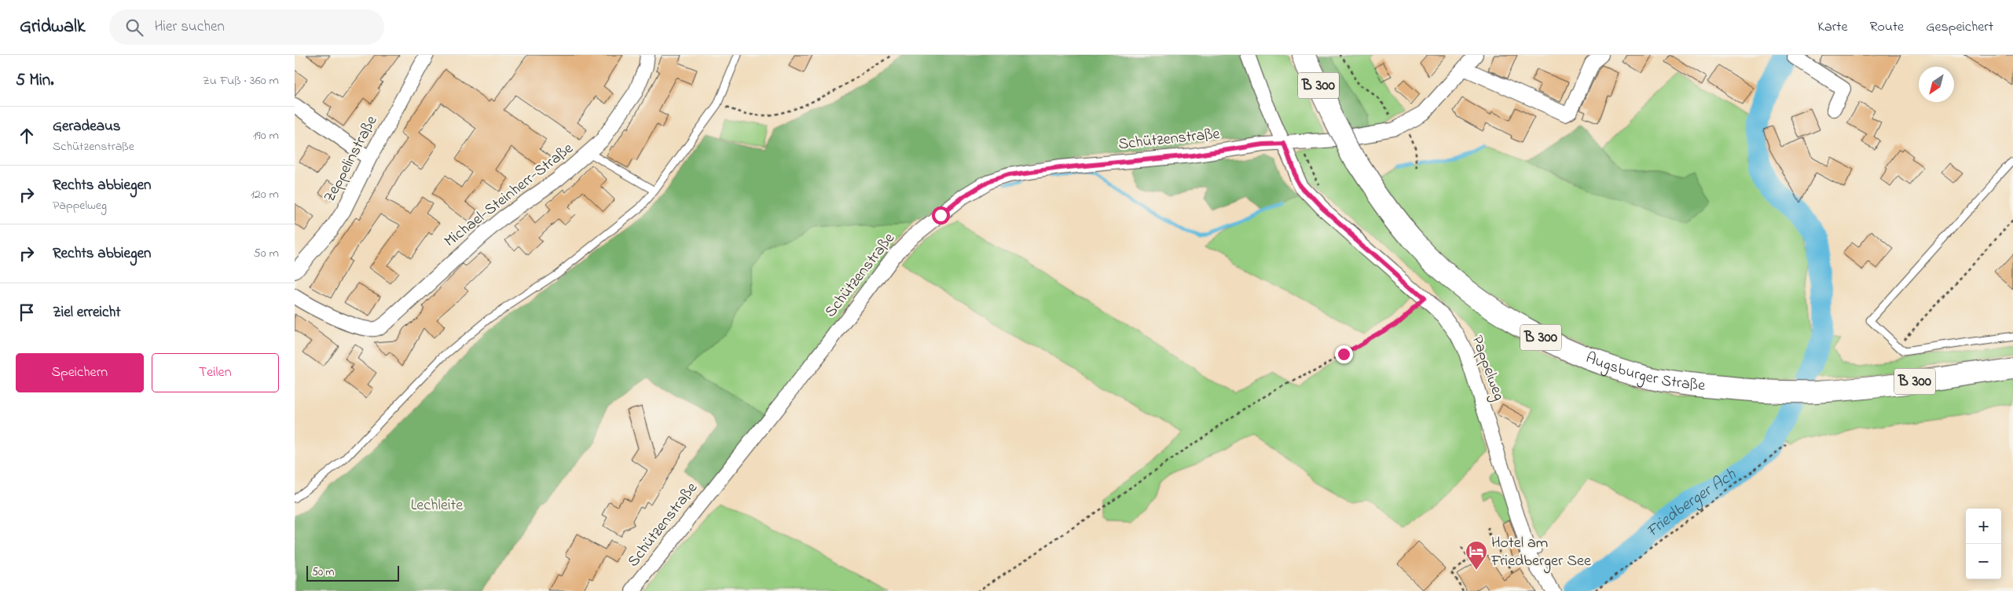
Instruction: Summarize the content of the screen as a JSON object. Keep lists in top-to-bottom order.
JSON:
{
  "streets": {
    "main road": ["B 300", "Augsburger Straße"],
    "street": [
      "Schützenstraße",
      "Zeppelinstraße",
      "Michael-Steinherr-Straße",
      "Pappelweg"
    ]
  },
  "crossings": [
    ["Schützenstraße", "Pappelweg"]
  ],
  "water": ["Friedberger Ach"],
  "parks": ["Lechleite"],
  "places": {
    "hotel": ["Hotel am Friedberger See"]
  },
  "scale_bar": "50 m",
  "north": "bottom left",
  "page": {
    "header": "Gridwalk",
    "search": "Hier suchen",
    "nav": ["Karte", "Route", "Gespeichert"],
    "heading": ["5 Min.", "Zu Fuß · 360 m"],
    "list": [
      ["Geradeaus", "Schützenstraße", "190 m"],
      ["Rechts abbiegen", "Pappelweg", "120 m"],
      ["Rechts abbiegen", "50 m"],
      "Ziel erreicht"
    ],
    "buttons": ["Speichern", "Teilen"],
    "map_buttons": ["+", "−"],
    "scale": "50 m"
  }
}
